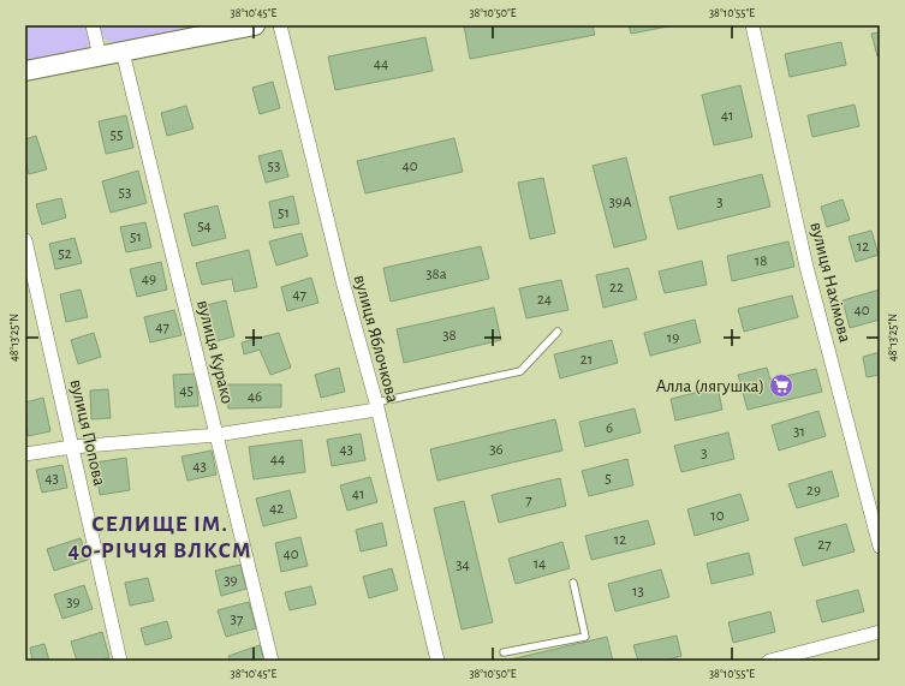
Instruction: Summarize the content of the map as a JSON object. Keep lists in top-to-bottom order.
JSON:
{
  "streets": {
    "street": [
      "вулиця Нахімова",
      "вулиця Яблочкова",
      "вулиця Курако",
      "вулиця Попова"
    ]
  },
  "districts": ["СЕЛИЩЕ ІМ. 40-РІЧЧЯ ВЛКСМ"],
  "places": {
    "supermarket": ["Алла (лягушка)"]
  },
  "house_numbers": [
    "44",
    "41",
    "55",
    "53",
    "40",
    "53",
    "39А",
    "3",
    "51",
    "54",
    "51",
    "12",
    "52",
    "18",
    "38а",
    "49",
    "22",
    "47",
    "24",
    "40",
    "47",
    "38",
    "19",
    "21",
    "45",
    "46",
    "6",
    "31",
    "43",
    "36",
    "3",
    "44",
    "43",
    "43",
    "5",
    "29",
    "41",
    "7",
    "42",
    "10",
    "12",
    "27",
    "40",
    "14",
    "34",
    "39",
    "13",
    "39",
    "37"
  ],
  "coordinates": [
    "38°10'45\"E",
    "38°10'50\"E",
    "38°10'55\"E",
    "48°13'25\"N"
  ]
}
